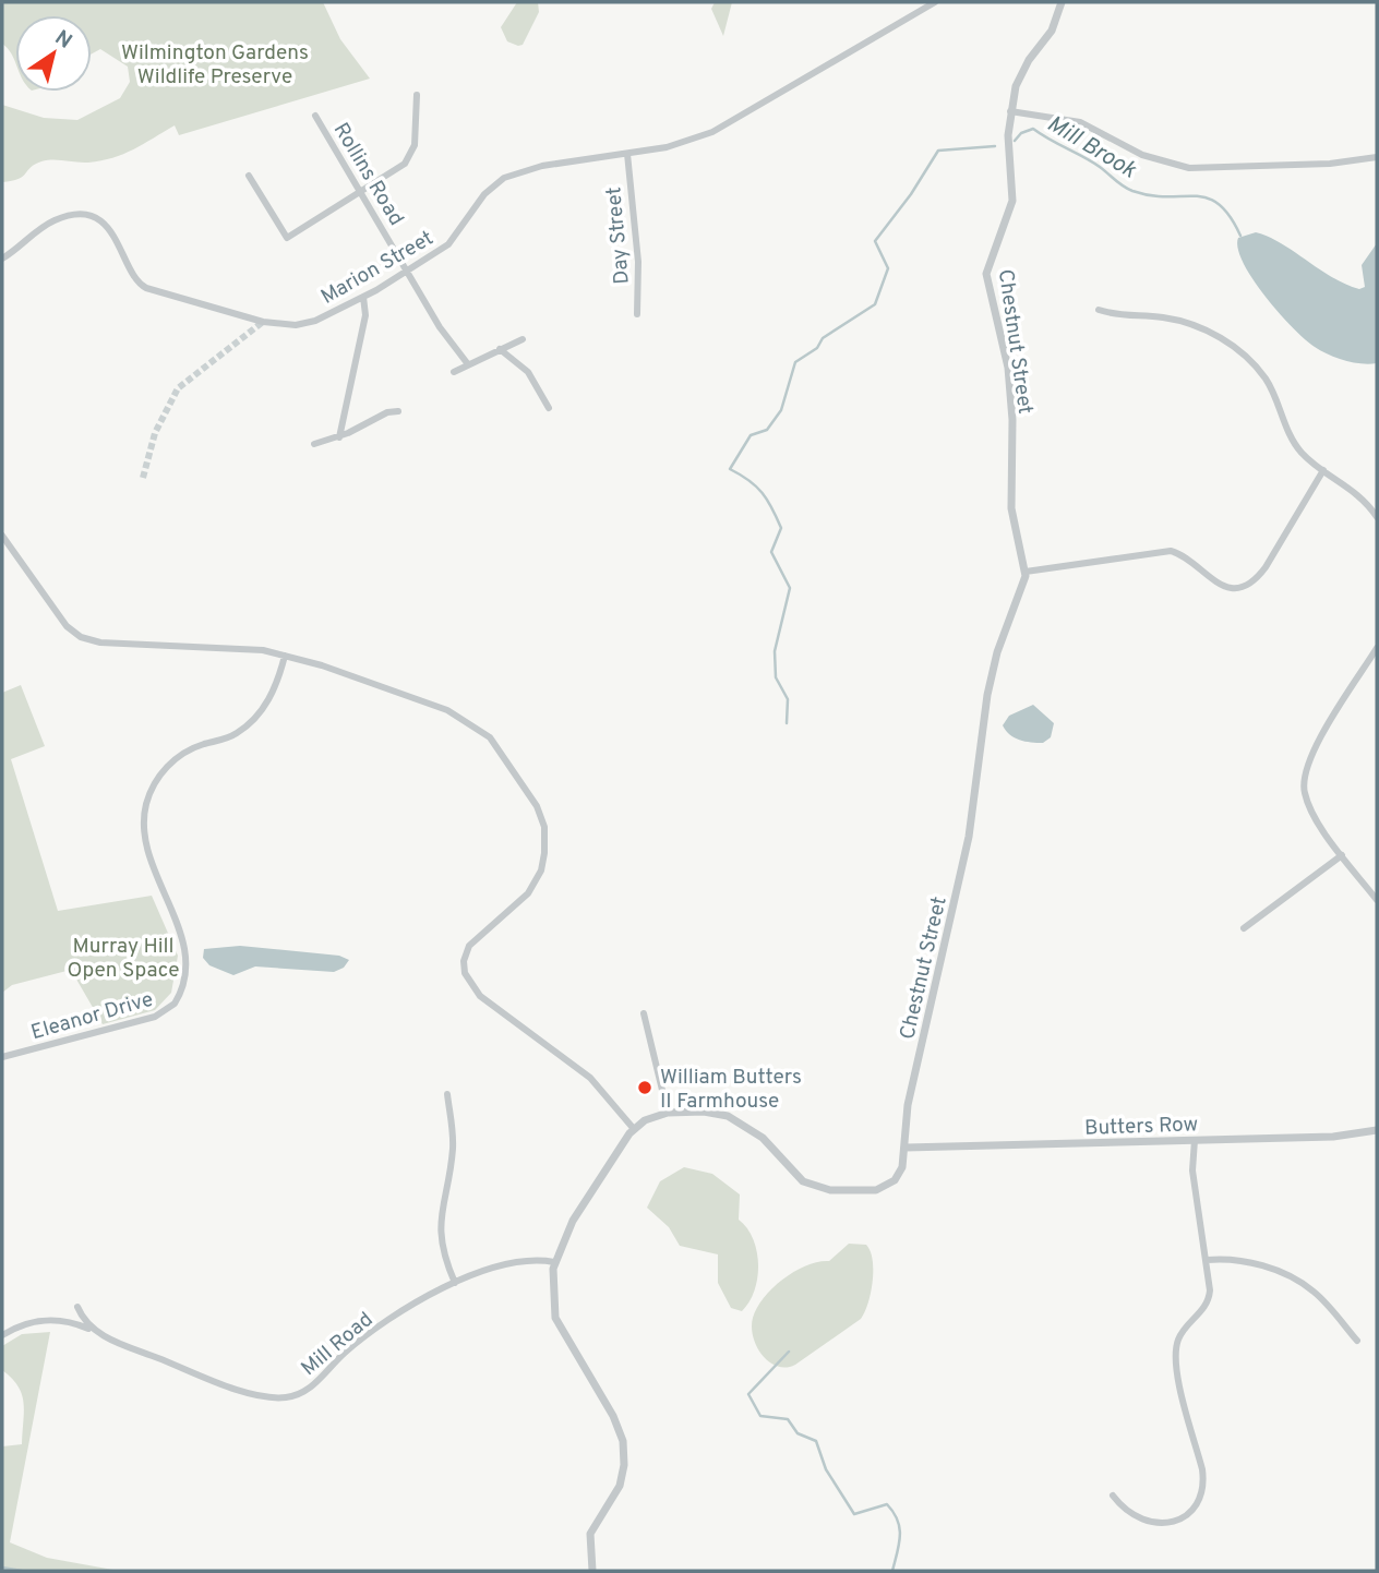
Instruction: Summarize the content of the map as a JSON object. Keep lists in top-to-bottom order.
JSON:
{
  "streets": {
    "street": [
      "Rollins Road",
      "Day Street",
      "Marion Street",
      "Chestnut Street",
      "Eleanor Drive",
      "Butters Row",
      "Mill Road"
    ]
  },
  "crossings": [
    ["Rollins Road", "Marion Street"],
    ["Day Street", "Marion Street"],
    ["Chestnut Street", "Butters Row"]
  ],
  "water": ["Mill Brook"],
  "parks": ["Wilmington Gardens Wildlife Preserve", "Murray Hill Open Space"],
  "places": ["William Butters II Farmhouse"],
  "north": "top right"
}
